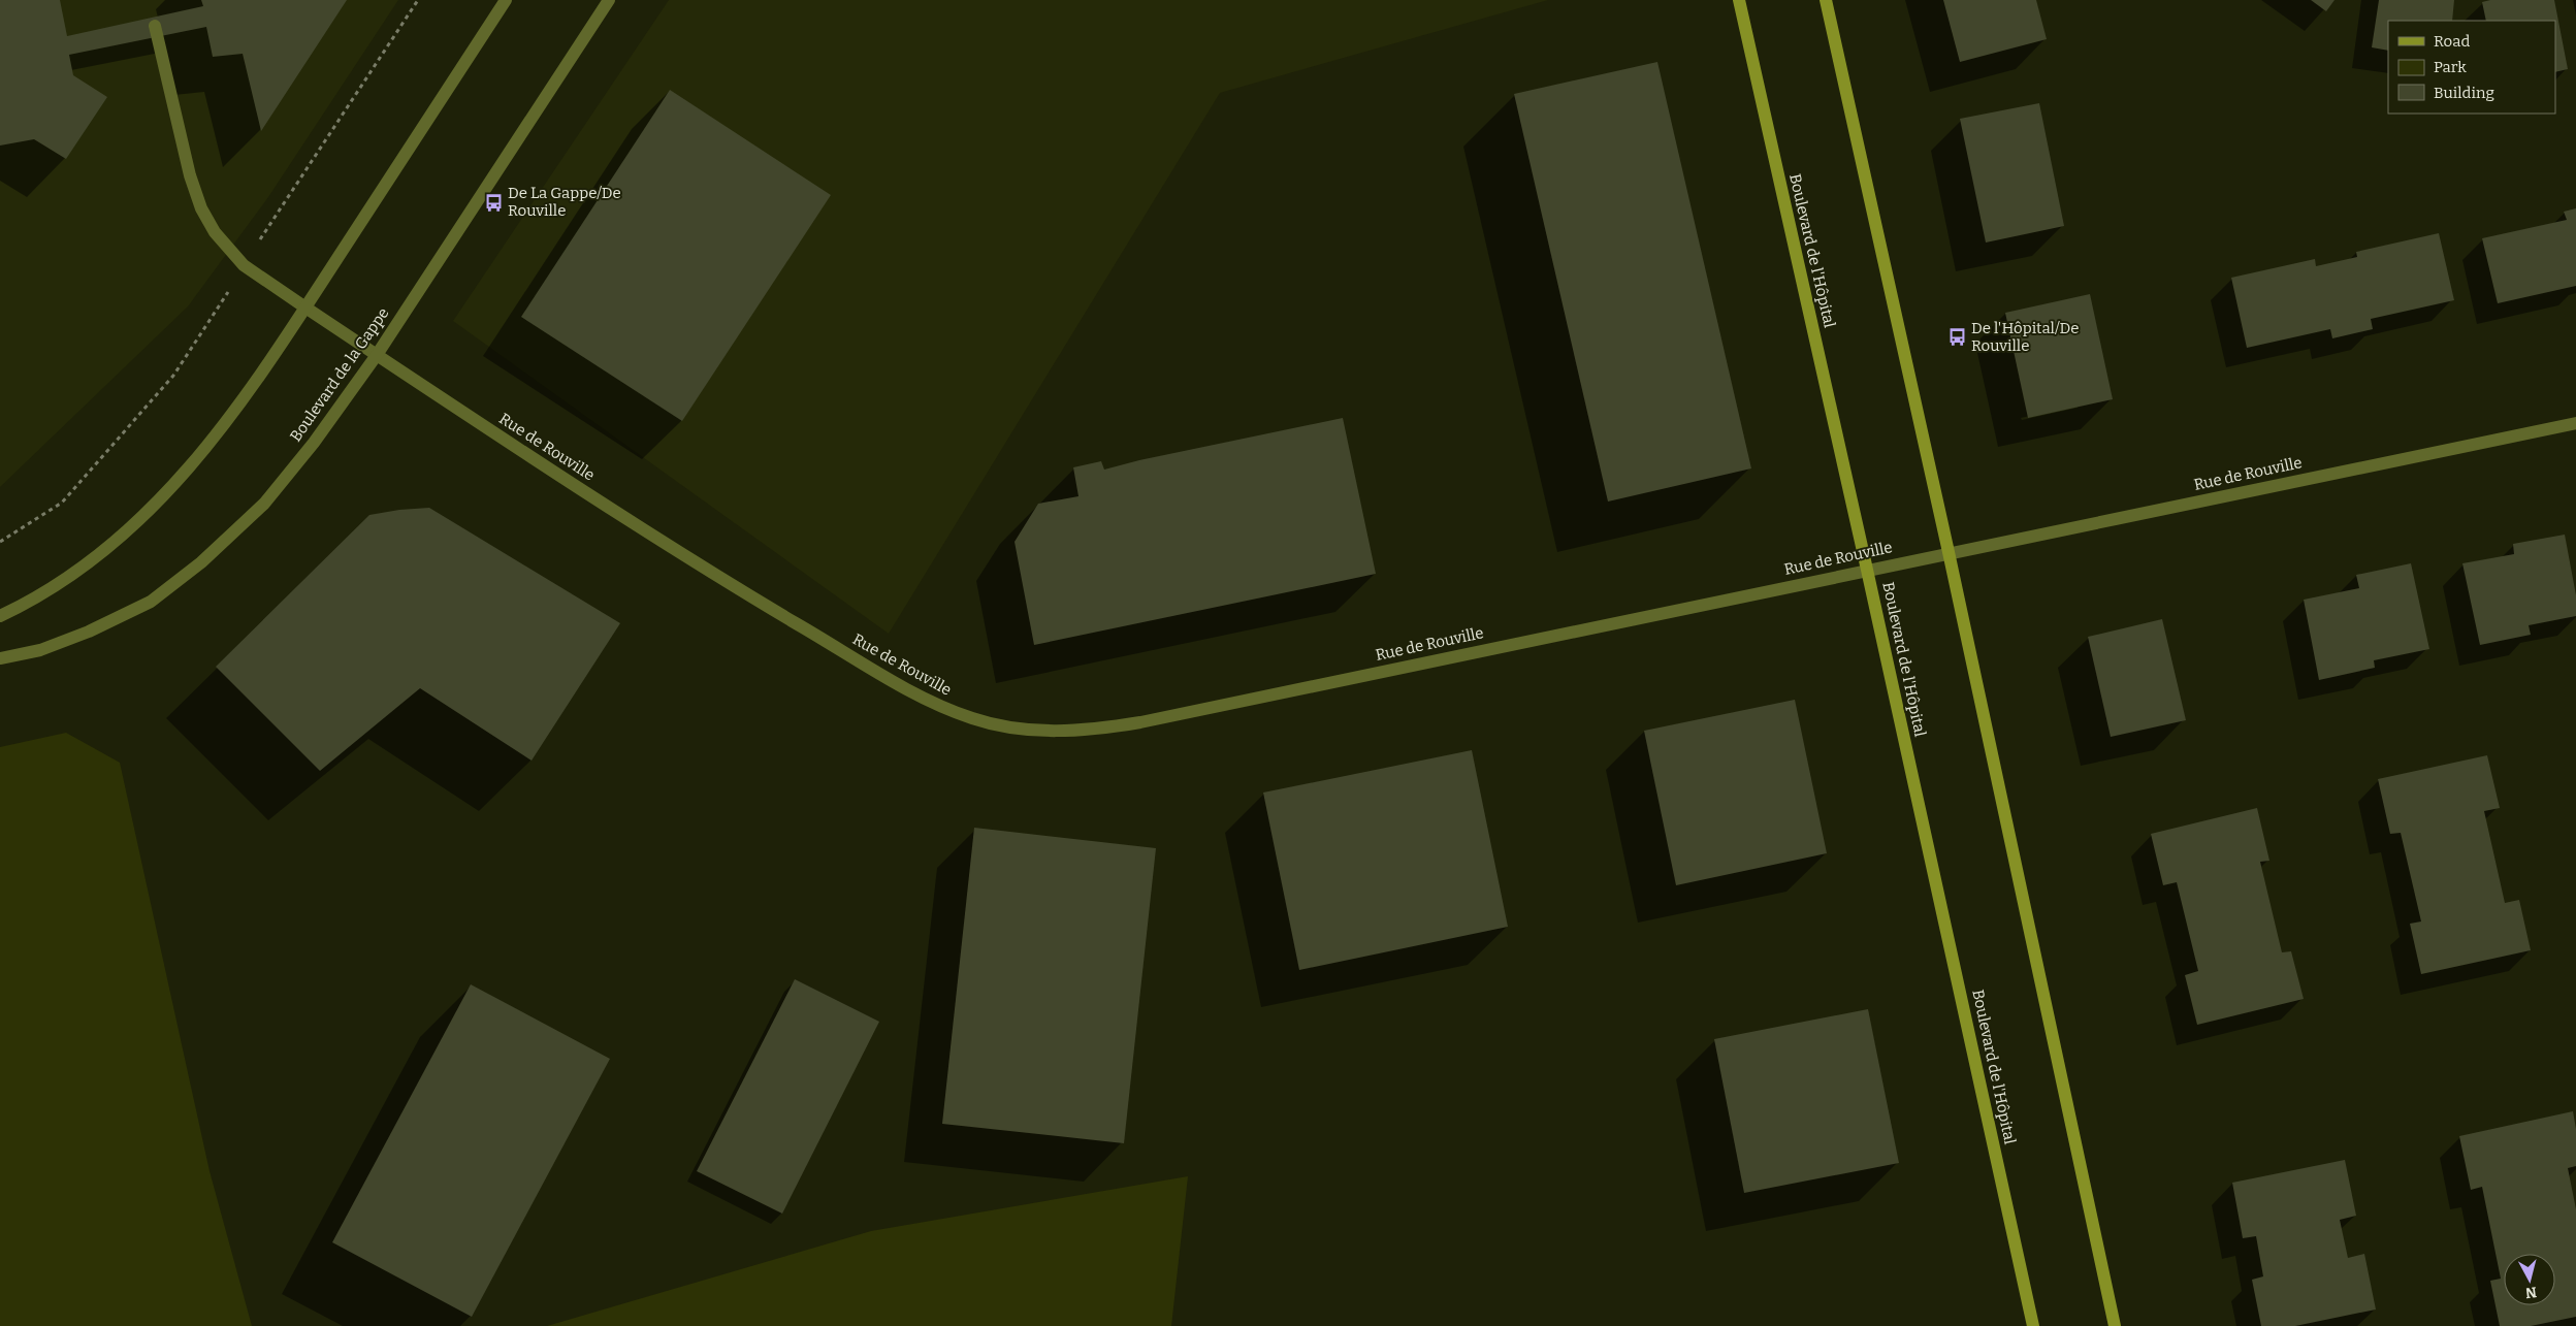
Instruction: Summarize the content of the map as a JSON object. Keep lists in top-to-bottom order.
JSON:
{
  "streets": {
    "main road": ["Boulevard de l'Hôpital"],
    "street": ["Boulevard de la Gappe", "Rue de Rouville"]
  },
  "crossings": [
    ["Boulevard de l'Hôpital", "Rue de Rouville"],
    ["Boulevard de la Gappe", "Rue de Rouville"]
  ],
  "places": {
    "bus stop": ["De La Gappe/De Rouville", "De l'Hôpital/De Rouville"]
  },
  "legend": ["Road", "Park", "Building"],
  "north": "bottom"
}
